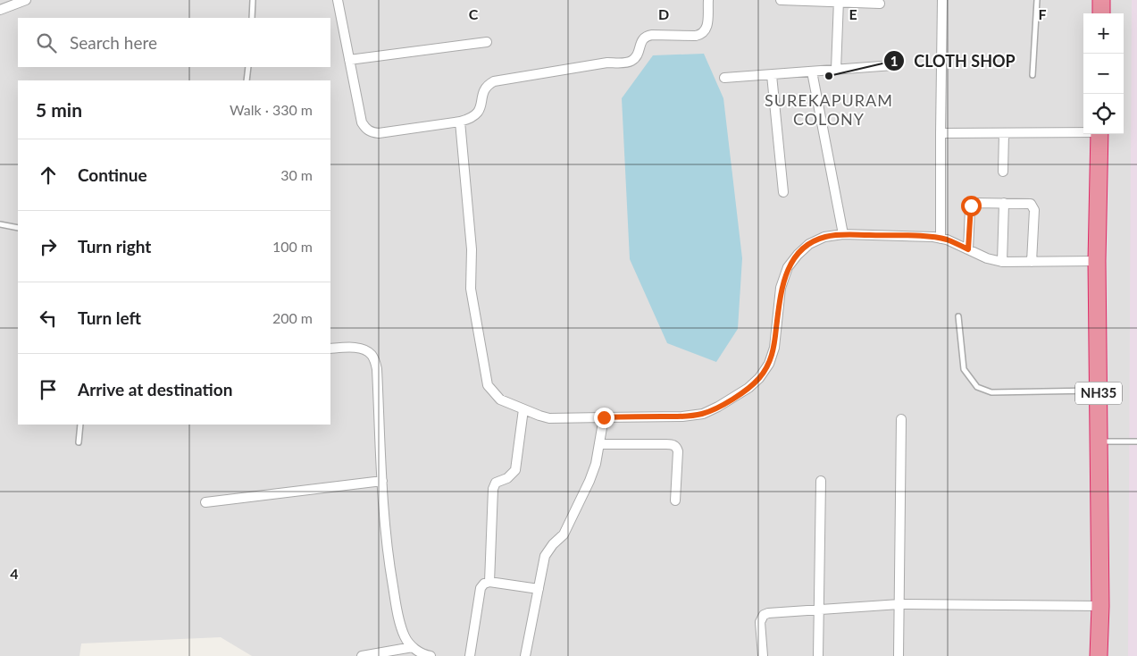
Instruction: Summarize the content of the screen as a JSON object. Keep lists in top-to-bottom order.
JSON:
{
  "streets": {
    "highway": ["NH35"]
  },
  "districts": ["SUREKAPURAM COLONY"],
  "places": ["CLOTH SHOP"],
  "page": {
    "map_buttons": ["+", "−"],
    "search": "Search here",
    "heading": ["5 min", "Walk · 330 m"],
    "list": [
      ["Continue", "30 m"],
      ["Turn right", "100 m"],
      ["Turn left", "200 m"],
      "Arrive at destination"
    ]
  },
  "grid": {
    "columns": [
      "C",
      "D",
      "E",
      "F"
    ],
    "rows": ["4"]
  }
}
